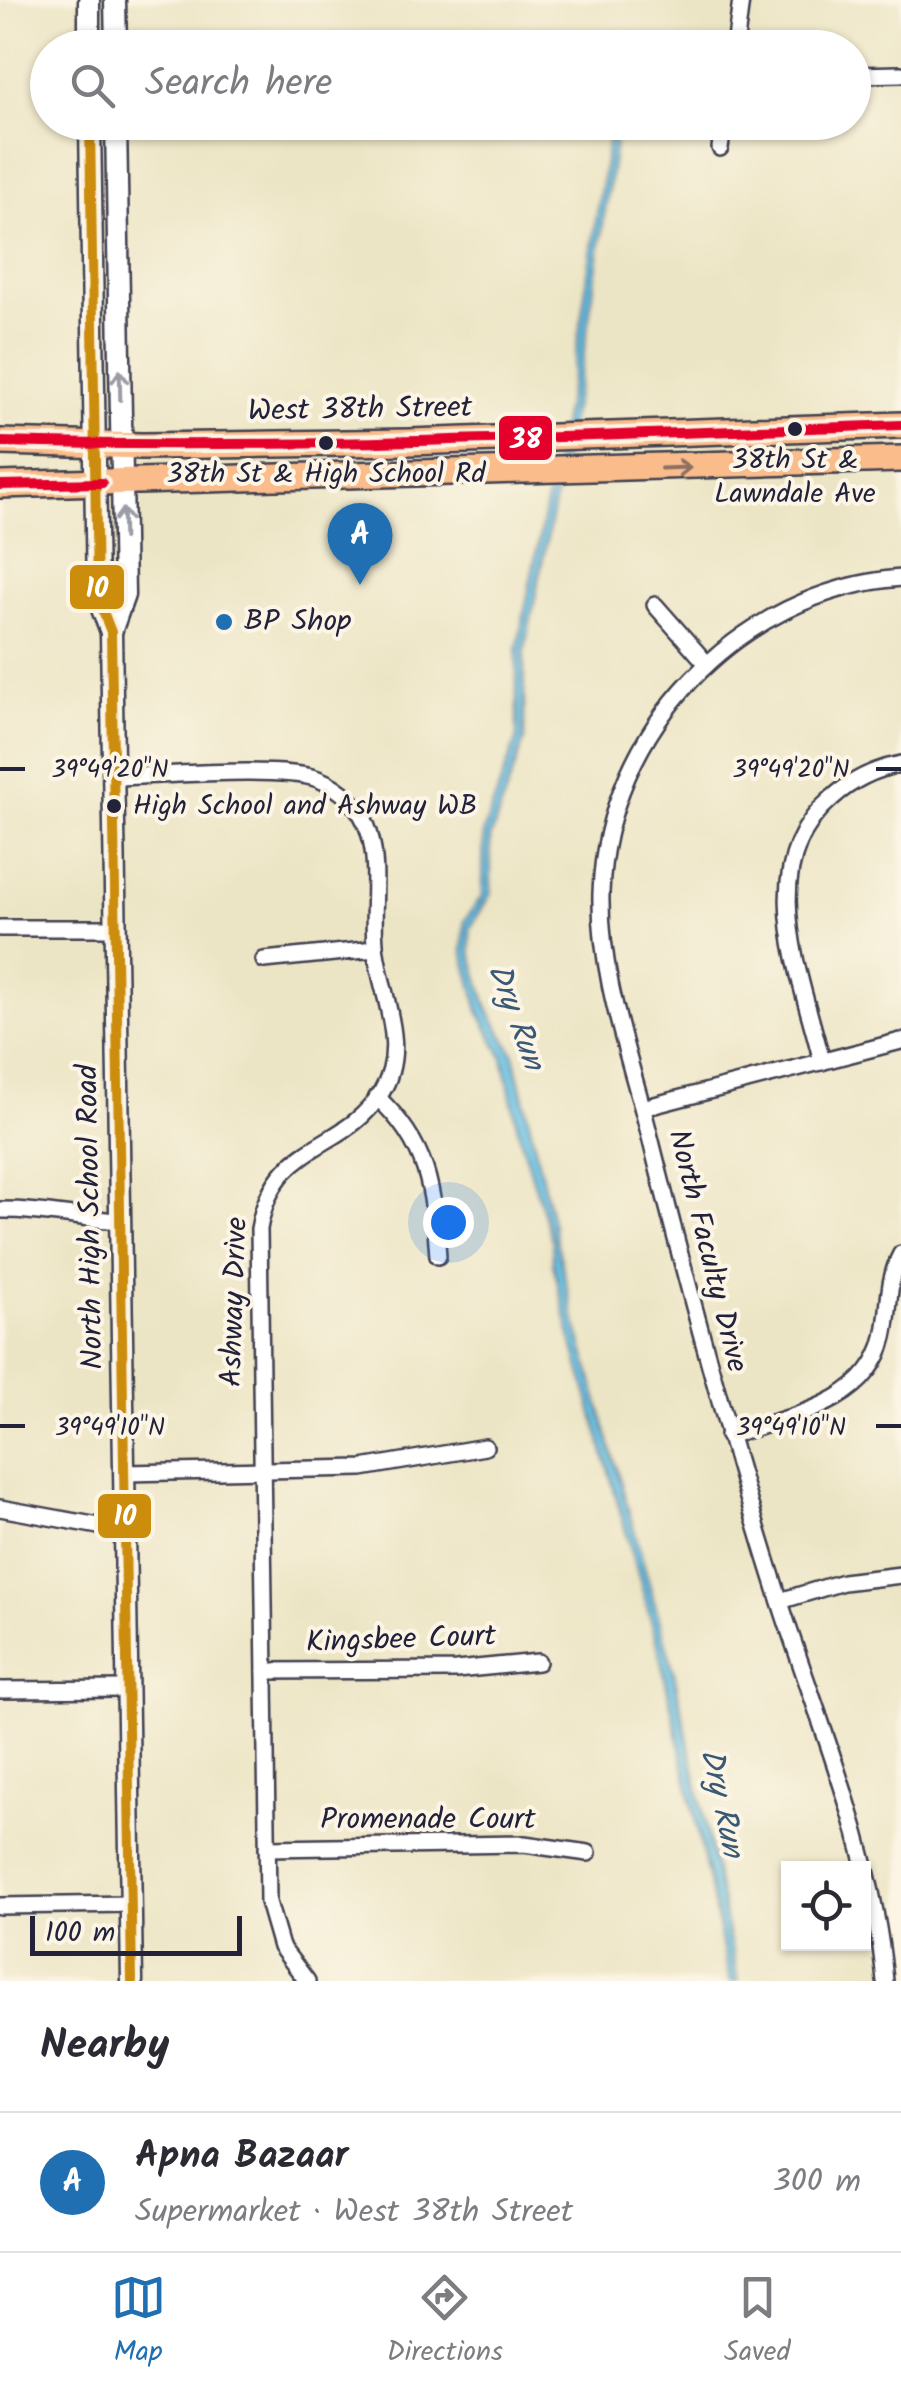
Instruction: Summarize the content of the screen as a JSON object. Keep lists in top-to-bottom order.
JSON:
{
  "streets": {
    "main road": ["West 38th Street"],
    "street": [
      "North High School Road",
      "North Faculty Drive",
      "Ashway Drive",
      "Kingsbee Court",
      "Promenade Court"
    ]
  },
  "crossings": [
    ["West 38th Street", "North High School Road"],
    ["Ashway Drive", "Kingsbee Court"],
    ["Ashway Drive", "Promenade Court"]
  ],
  "water": ["Dry Run"],
  "places": [
    "38th St & Lawndale Ave",
    "38th St & High School Rd",
    "BP Shop",
    "High School and Ashway WB"
  ],
  "lines": ["transit line 10", "transit line 38"],
  "scale_bar": "100 m",
  "page": {
    "search": "Search here",
    "pins": "A",
    "scale": "100 m",
    "heading": "Nearby",
    "list": [
      {
        "mark": "A",
        "name": "Apna Bazaar",
        "note": "Supermarket · West 38th Street",
        "value": "300 m"
      }
    ],
    "nav": ["Map", "Directions", "Saved"]
  },
  "coordinates": ["39°49'20\"N", "39°49'10\"N"]
}
